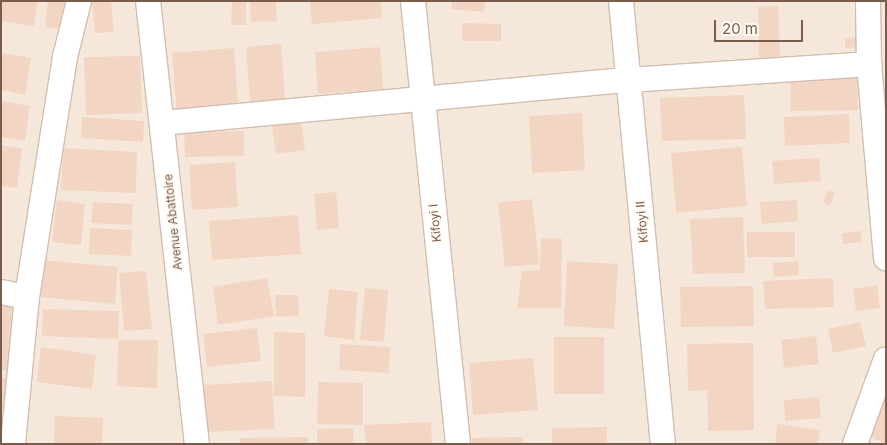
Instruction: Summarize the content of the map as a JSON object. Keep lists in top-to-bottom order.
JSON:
{
  "streets": {
    "street": ["Avenue Abattoire", "Kifoyi II", "Kifoyi I"]
  },
  "scale_bar": "20 m"
}
